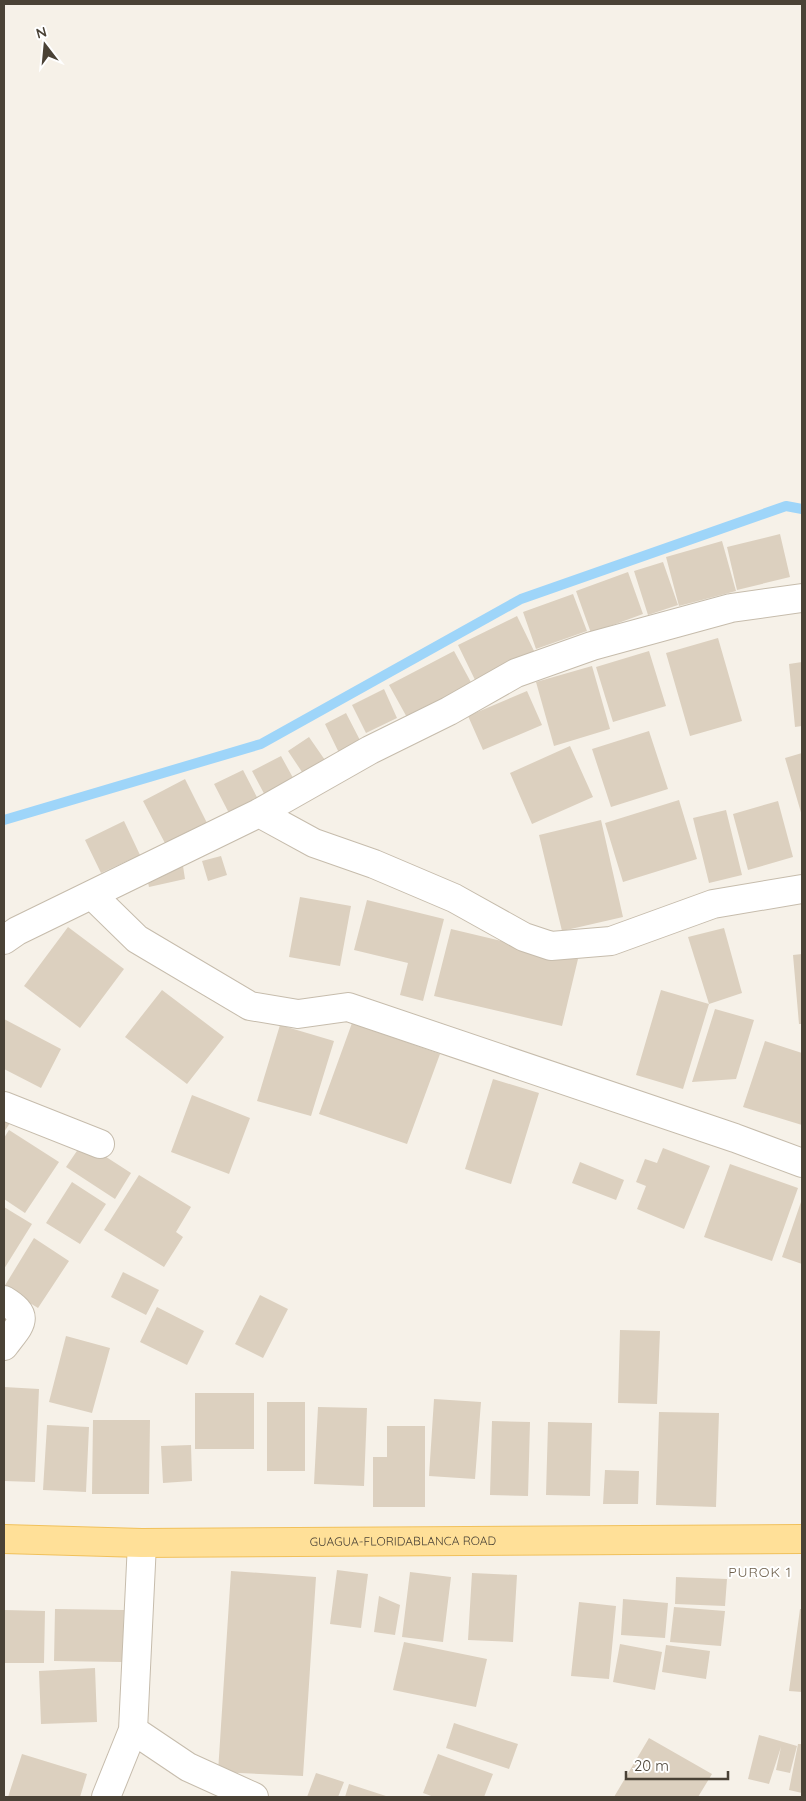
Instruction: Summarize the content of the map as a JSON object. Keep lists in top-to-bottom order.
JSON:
{
  "streets": {
    "main road": ["GUAGUA-FLORIDABLANCA ROAD"]
  },
  "districts": ["PUROK 1"],
  "scale_bar": "20 m",
  "north": "top"
}
